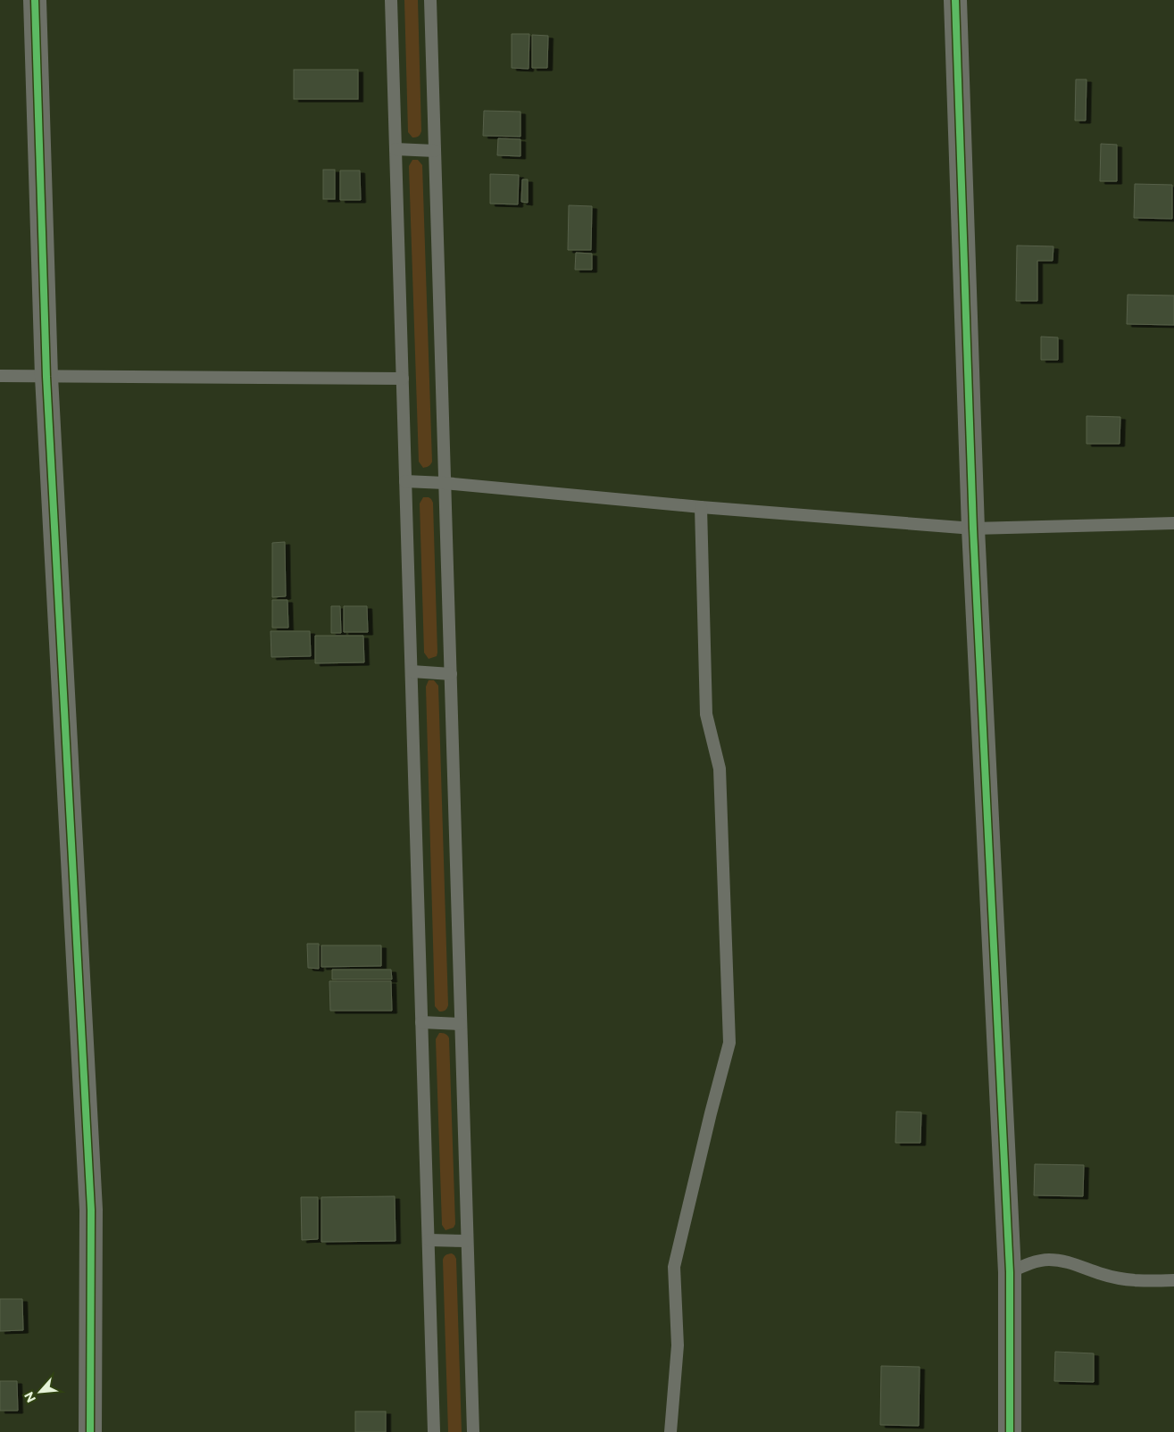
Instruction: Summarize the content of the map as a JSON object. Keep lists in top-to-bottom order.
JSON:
{
  "north": "bottom left"
}
